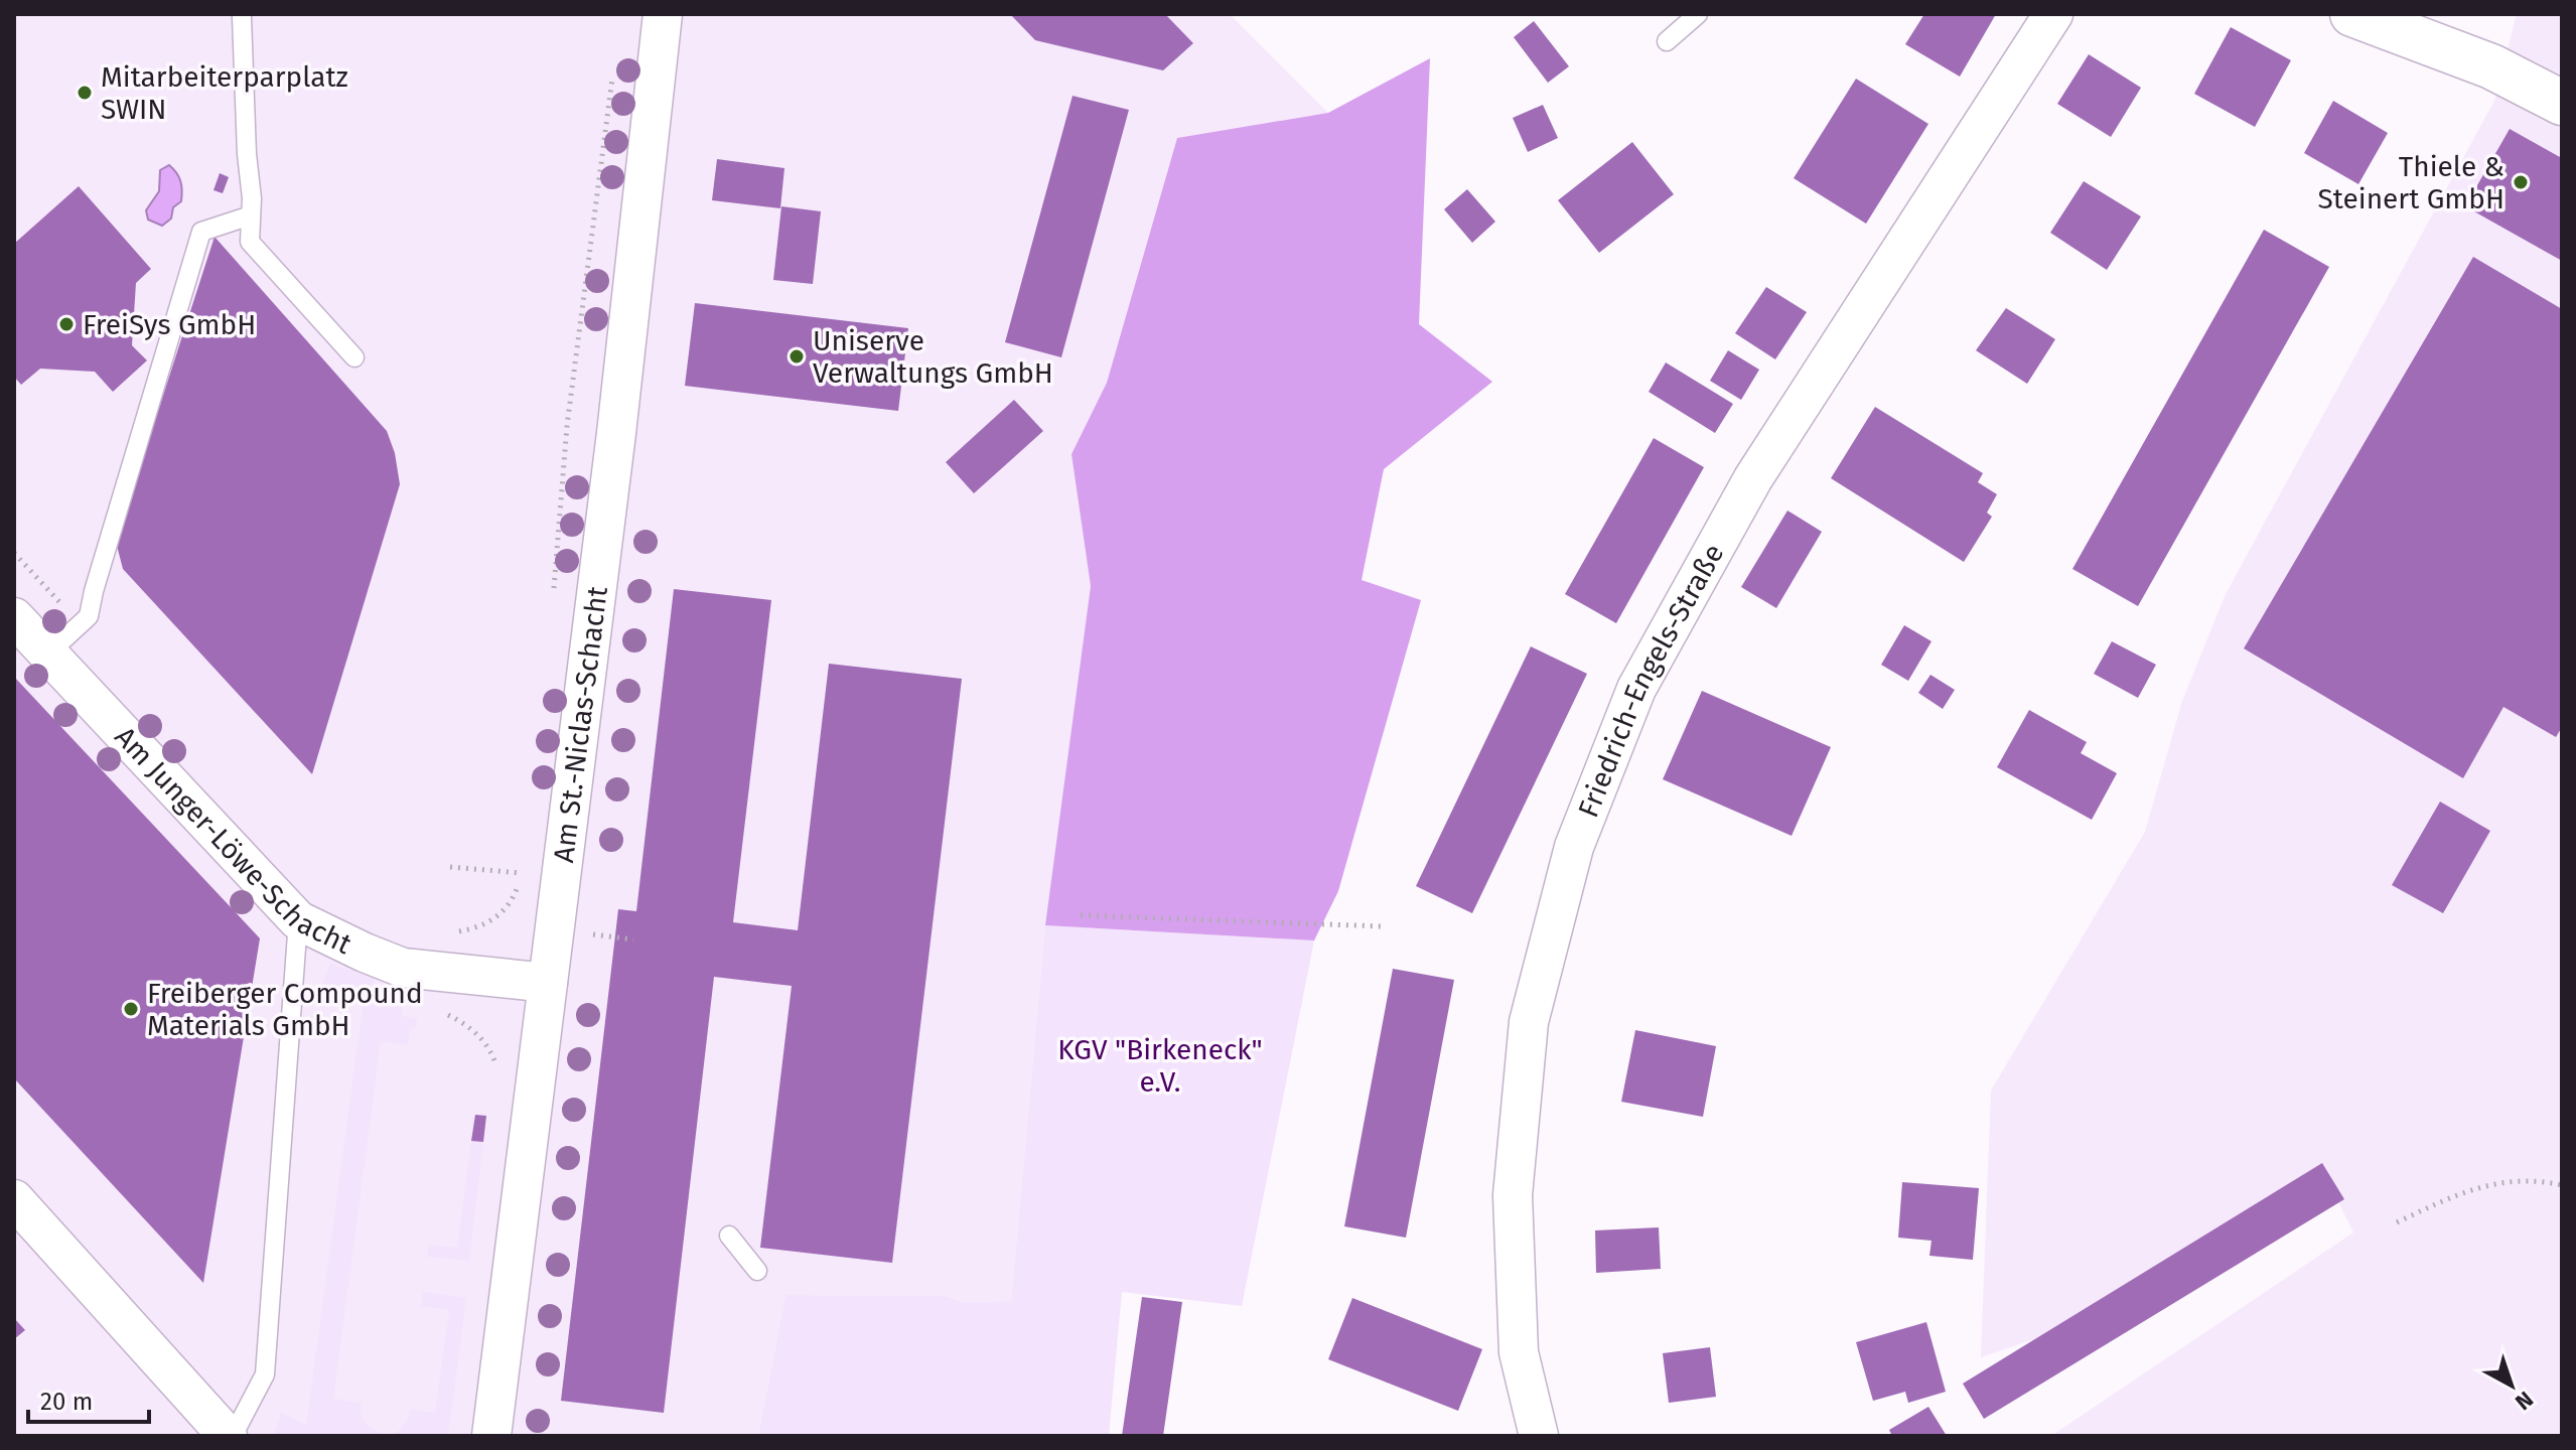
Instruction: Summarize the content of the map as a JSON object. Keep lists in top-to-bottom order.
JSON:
{
  "streets": {
    "street": ["Friedrich-Engels-Straße", "Am St.-Niclas-Schacht", "Am Junger-Löwe-Schacht"]
  },
  "crossings": [
    ["Am St.-Niclas-Schacht", "Am Junger-Löwe-Schacht"]
  ],
  "parks": ["KGV \"Birkeneck\" e.V."],
  "places": [
    "Mitarbeiterparplatz SWIN",
    "Thiele & Steinert GmbH",
    "FreiSys GmbH",
    "Uniserve Verwaltungs GmbH",
    "Freiberger Compound Materials GmbH"
  ],
  "scale_bar": "20 m",
  "north": "bottom right"
}
